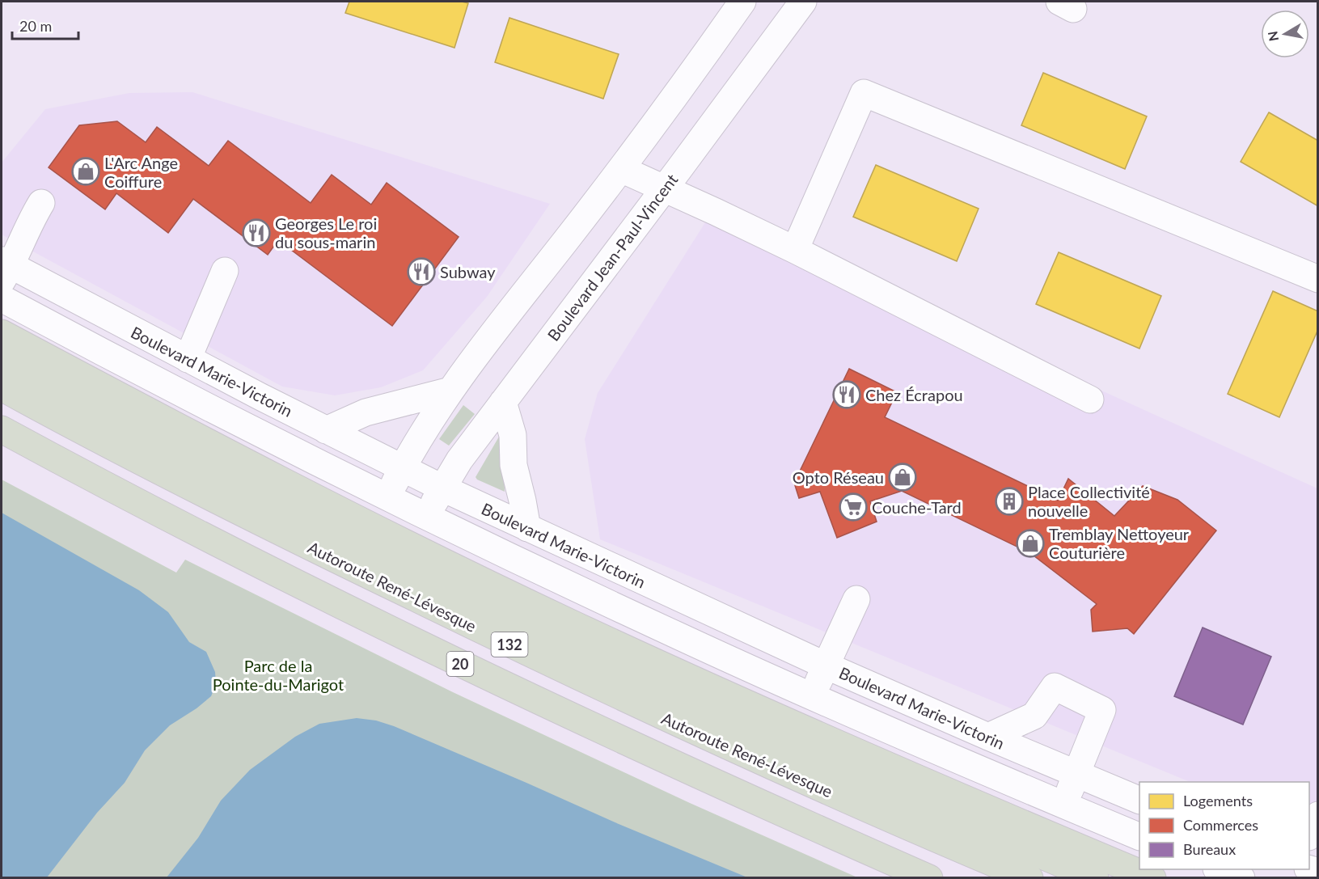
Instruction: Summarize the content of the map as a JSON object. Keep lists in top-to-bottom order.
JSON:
{
  "streets": {
    "highway": ["Autoroute René-Lévesque", "132", "20"],
    "street": ["Boulevard Jean-Paul-Vincent", "Boulevard Marie-Victorin"]
  },
  "crossings": [
    ["Boulevard Jean-Paul-Vincent", "Boulevard Marie-Victorin"]
  ],
  "parks": ["Parc de la Pointe-du-Marigot"],
  "places": {
    "shop": ["L'Arc Ange Coiffure", "Opto Réseau", "Tremblay Nettoyeur Couturière"],
    "restaurant": ["Georges Le roi du sous-marin", "Subway", "Chez Écrapou"],
    "building": ["Place Collectivité nouvelle"],
    "supermarket": ["Couche-Tard"]
  },
  "legend": ["Logements", "Commerces", "Bureaux"],
  "scale_bar": "20 m",
  "north": "left"
}
